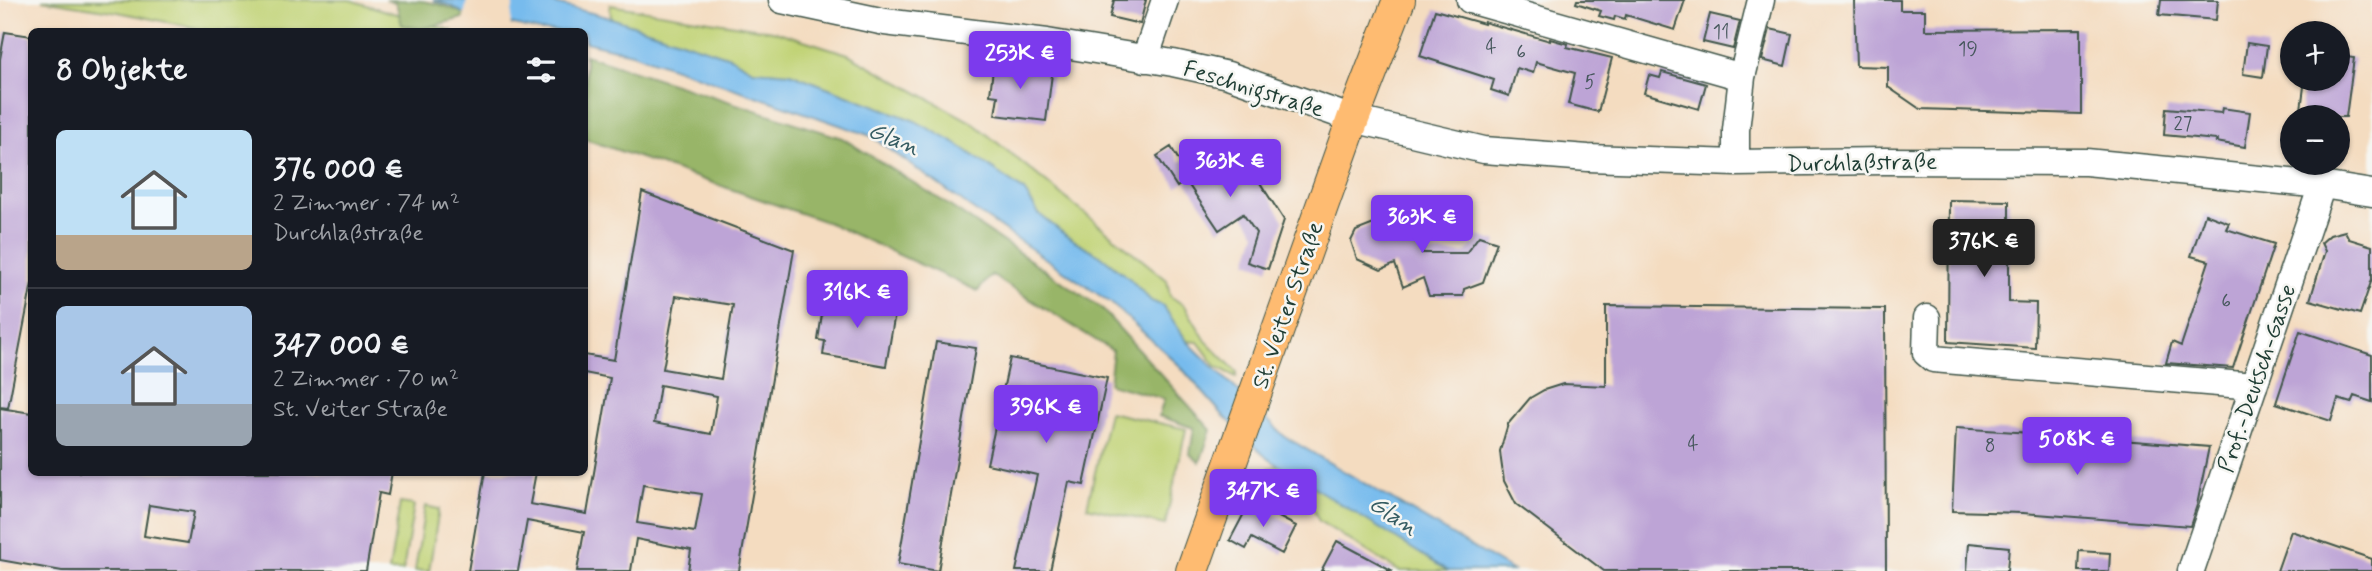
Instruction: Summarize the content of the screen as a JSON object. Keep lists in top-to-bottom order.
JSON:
{
  "streets": {
    "main road": ["St. Veiter Straße"],
    "street": ["Feschnigstraße", "Durchlaßstraße", "Prof.-Deutsch-Gasse"]
  },
  "crossings": [
    ["Feschnigstraße", "Durchlaßstraße"],
    ["Feschnigstraße", "St. Veiter Straße"],
    ["Durchlaßstraße", "St. Veiter Straße"],
    ["Durchlaßstraße", "Prof.-Deutsch-Gasse"]
  ],
  "water": ["Glan"],
  "house_numbers": [
    "11",
    "4",
    "19",
    "6",
    "5",
    "27",
    "6",
    "4",
    "8"
  ],
  "page": {
    "map_buttons": ["+", "−"],
    "heading": "8 Objekte",
    "price": [
      "253K €",
      "363K €",
      "363K €",
      "376K €",
      "316K €",
      "396K €",
      "508K €",
      "347K €"
    ],
    "list": [
      {
        "name": "376 000 €",
        "note": "2 Zimmer · 74 m² · Durchlaßstraße"
      },
      {
        "name": "347 000 €",
        "note": "2 Zimmer · 70 m² · St. Veiter Straße"
      }
    ]
  }
}
